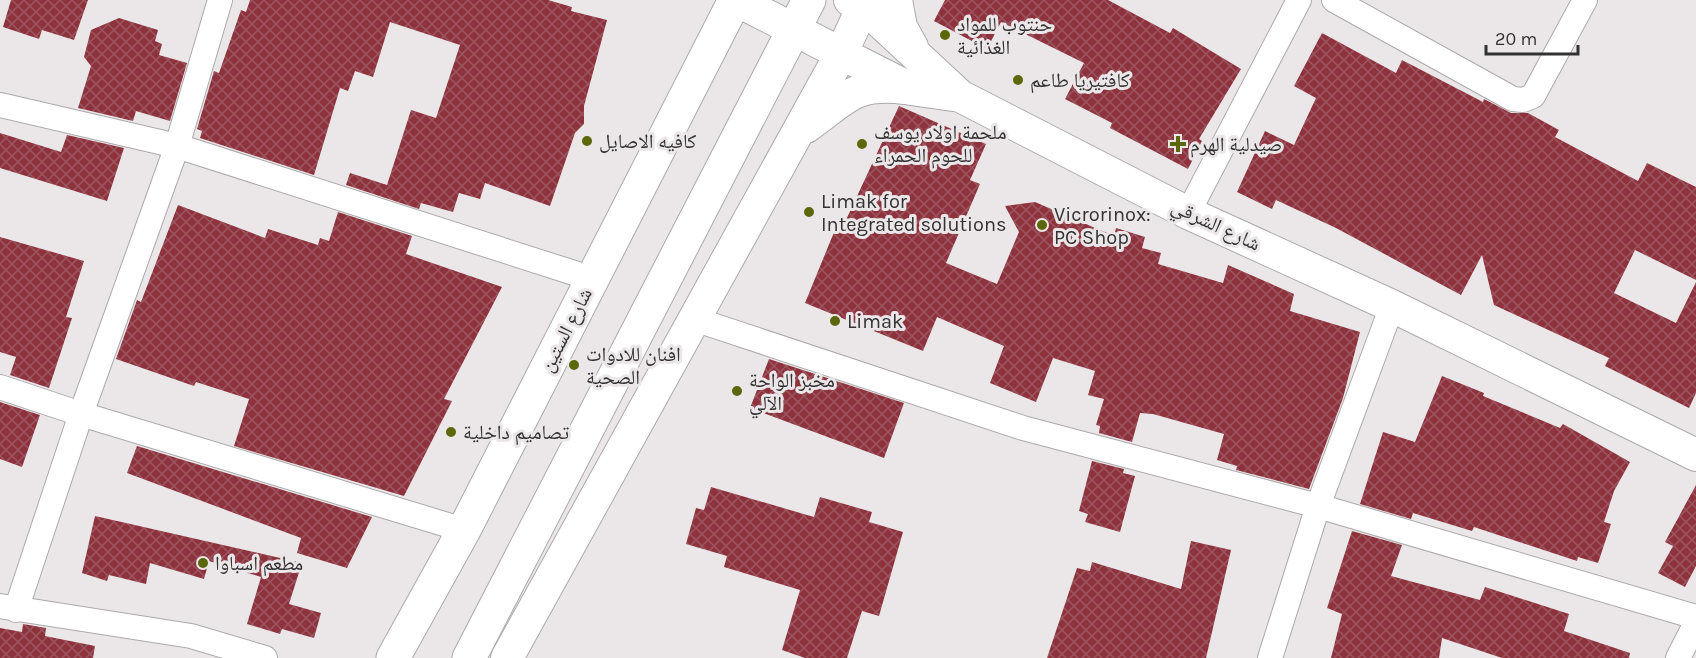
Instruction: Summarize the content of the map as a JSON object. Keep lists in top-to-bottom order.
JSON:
{
  "streets": {
    "main road": ["شارع الستين"],
    "street": ["شارع الشرقي"]
  },
  "crossings": [
    ["شارع الشرقي", "شارع الستين"]
  ],
  "places": {
    "other": [
      "حنتوب للمواد الغذائية",
      "كافتيريا طاعم",
      "كافيه الاصايل",
      "ملحمة اولاد يوسف للحوم الحمراء",
      "Limak for Integrated solutions",
      "Vicrorinox: PC Shop",
      "Limak",
      "افنان للادوات الصحية",
      "مخبز الواحة الآلي",
      "تصاميم داخلية",
      "مطعم اسباوا"
    ],
    "health": ["صيدلية الهرم"]
  },
  "scale_bar": "20 m"
}
